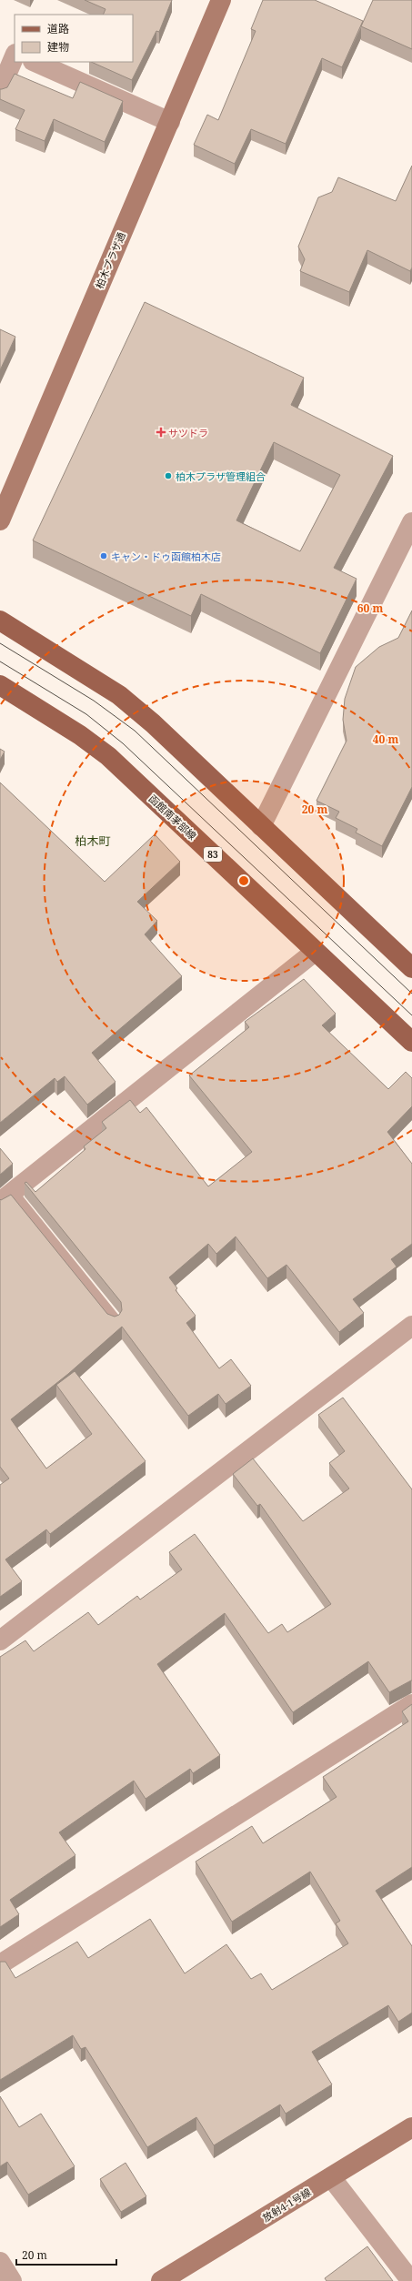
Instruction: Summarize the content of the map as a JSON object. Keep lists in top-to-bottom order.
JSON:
{
  "streets": {
    "main road": ["函館南茅部線", "83"],
    "street": ["柏木プラザ通", "放射4-1号線"]
  },
  "districts": ["柏木町"],
  "places": {
    "health": ["サツドラ"],
    "other": ["柏木プラザ管理組合", "キャン・ドゥ函館柏木店"]
  },
  "legend": ["道路", "建物"],
  "scale_bar": "20 m",
  "rings": ["60 m", "40 m", "20 m"]
}
